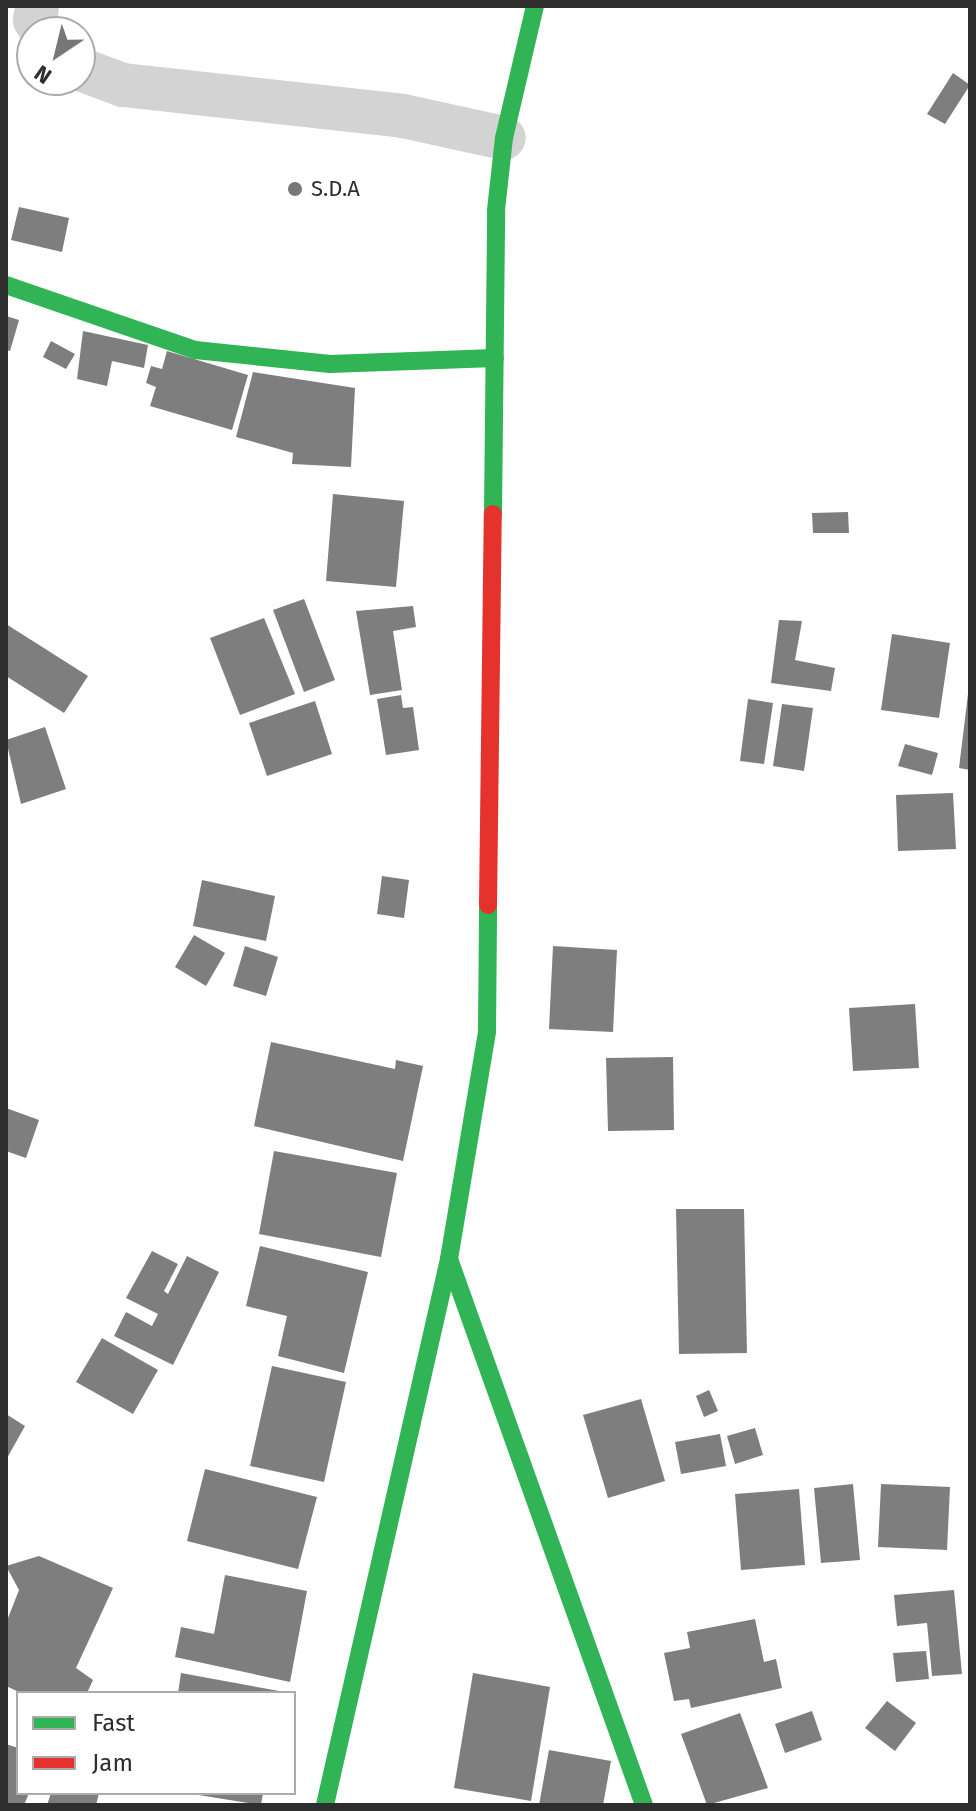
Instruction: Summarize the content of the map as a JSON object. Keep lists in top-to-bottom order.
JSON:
{
  "places": ["S.D.A"],
  "legend": ["Fast", "Jam"],
  "north": "bottom left"
}
